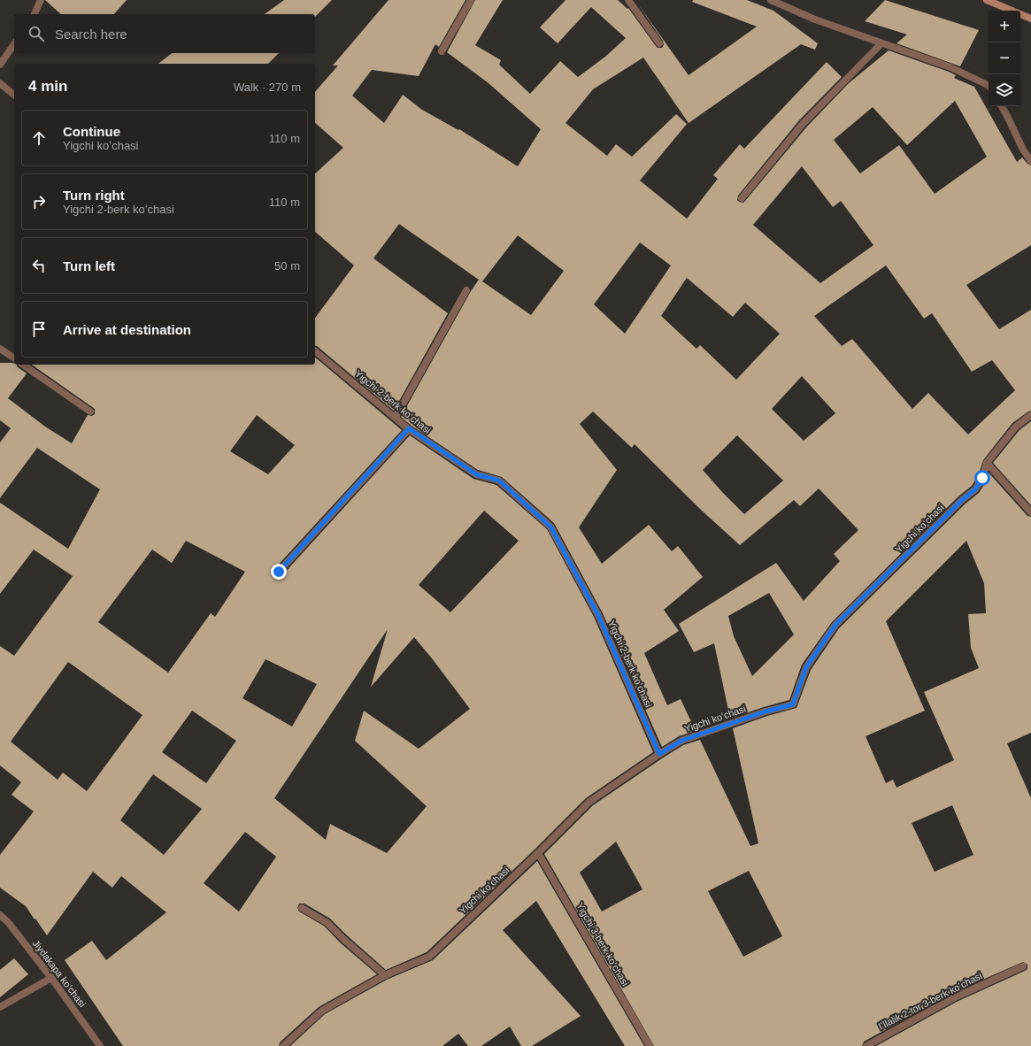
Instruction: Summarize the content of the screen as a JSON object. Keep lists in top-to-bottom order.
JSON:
{
  "streets": {
    "street": [
      "Yigchi 2-berk koʻchasi",
      "Yigchi koʻchasi",
      "Yigchi 3-berk koʻchasi",
      "Jiydakapa ko'chasi",
      "Iʻllalik 2-tor 3-berk koʻchasi"
    ]
  },
  "crossings": [
    ["Yigchi 2-berk koʻchasi", "Yigchi koʻchasi"],
    ["Yigchi koʻchasi", "Yigchi 3-berk koʻchasi"]
  ],
  "page": {
    "map_buttons": ["+", "−"],
    "search": "Search here",
    "heading": ["4 min", "Walk · 270 m"],
    "list": [
      ["Continue", "Yigchi koʻchasi", "110 m"],
      ["Turn right", "Yigchi 2-berk koʻchasi", "110 m"],
      ["Turn left", "50 m"],
      "Arrive at destination"
    ]
  }
}
